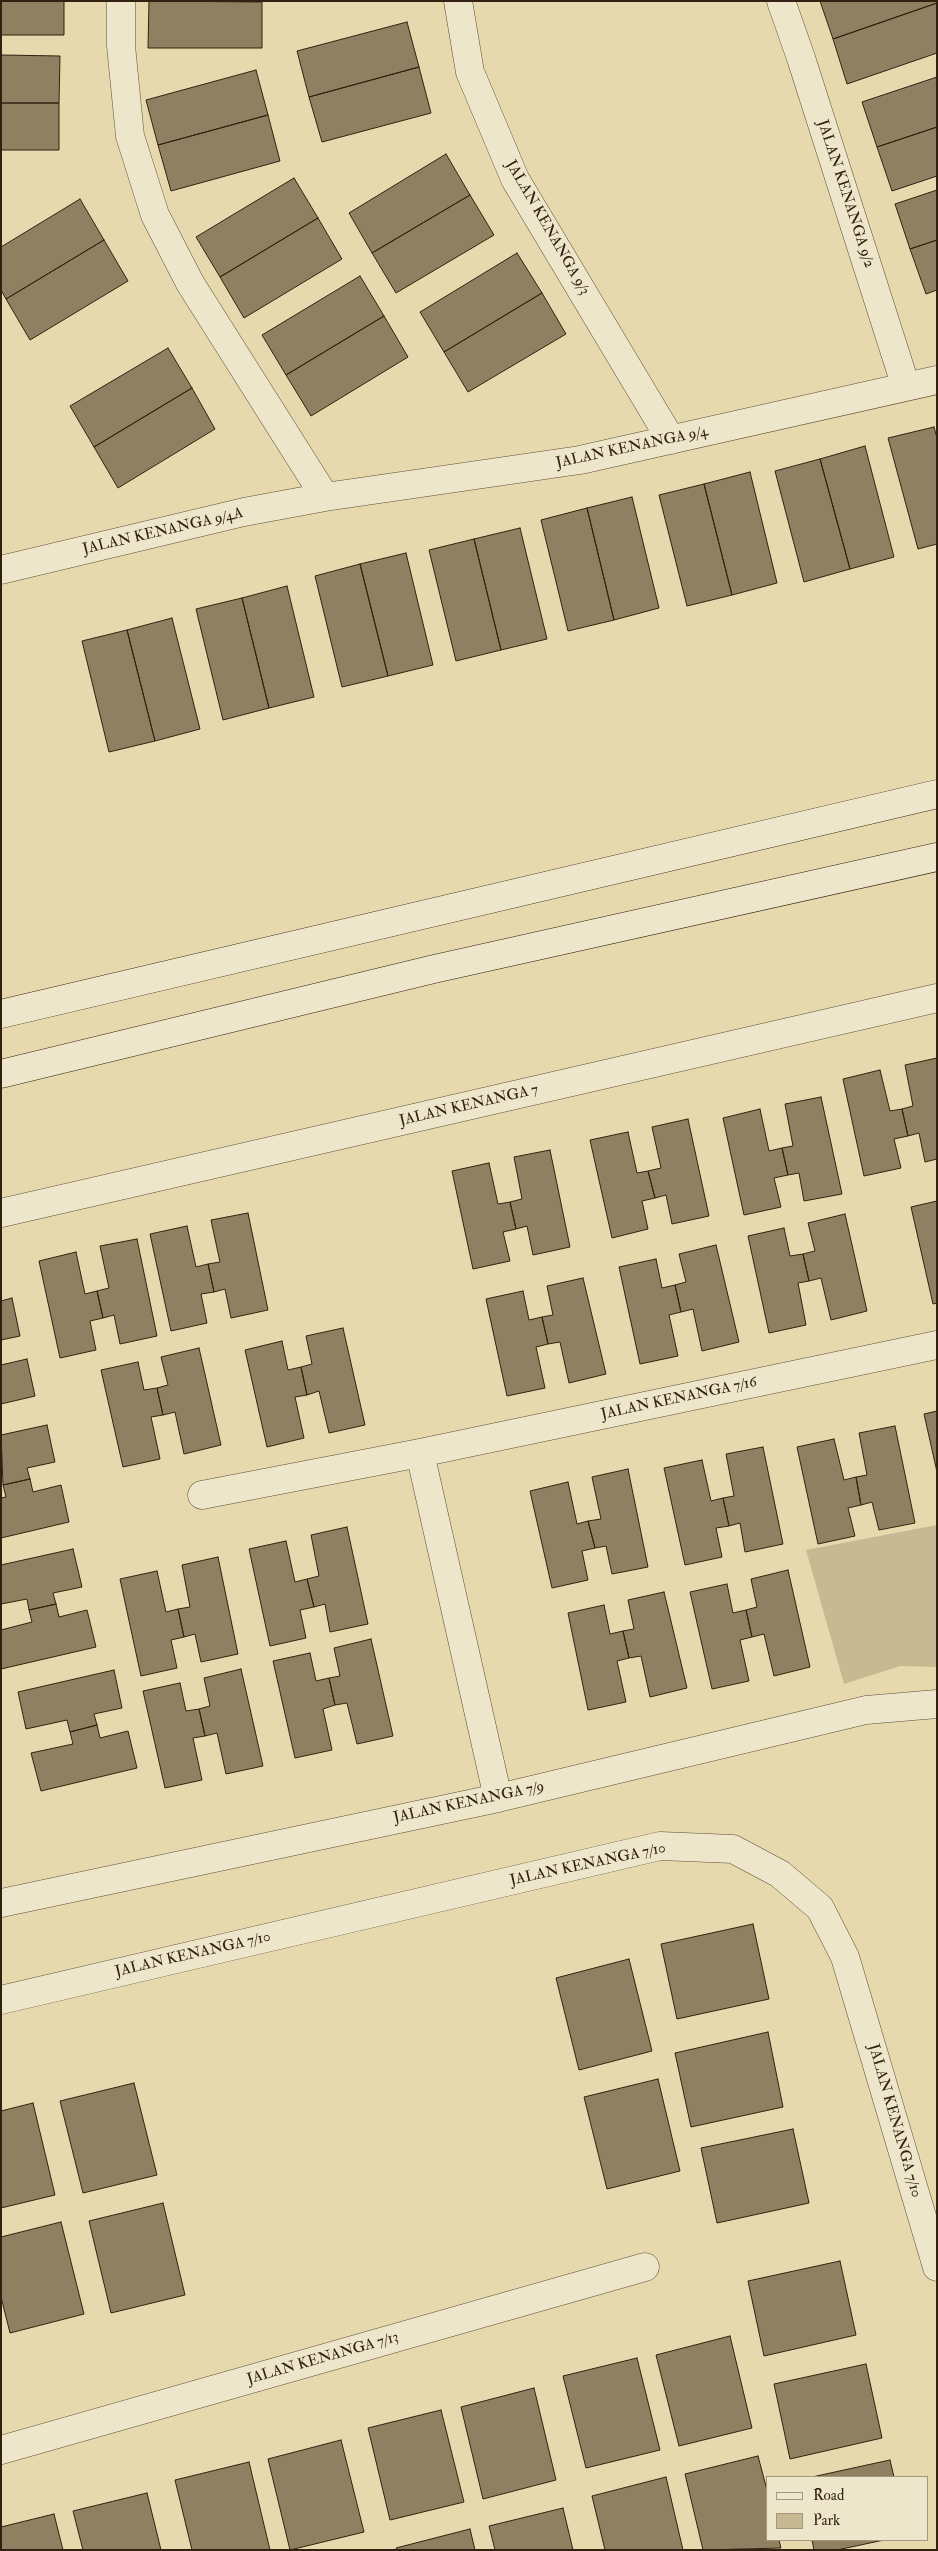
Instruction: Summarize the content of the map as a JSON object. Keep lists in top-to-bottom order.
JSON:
{
  "streets": {
    "street": [
      "JALAN KENANGA 9/2",
      "JALAN KENANGA 9/3",
      "JALAN KENANGA 9/4",
      "JALAN KENANGA 9/4A",
      "JALAN KENANGA 7",
      "JALAN KENANGA 7/16",
      "JALAN KENANGA 7/9",
      "JALAN KENANGA 7/10",
      "JALAN KENANGA 7/13"
    ]
  },
  "crossings": [
    ["JALAN KENANGA 9/2", "JALAN KENANGA 9/4"],
    ["JALAN KENANGA 9/3", "JALAN KENANGA 9/4"],
    ["JALAN KENANGA 9/4", "JALAN KENANGA 9/4A"]
  ],
  "legend": ["Road", "Park"]
}
